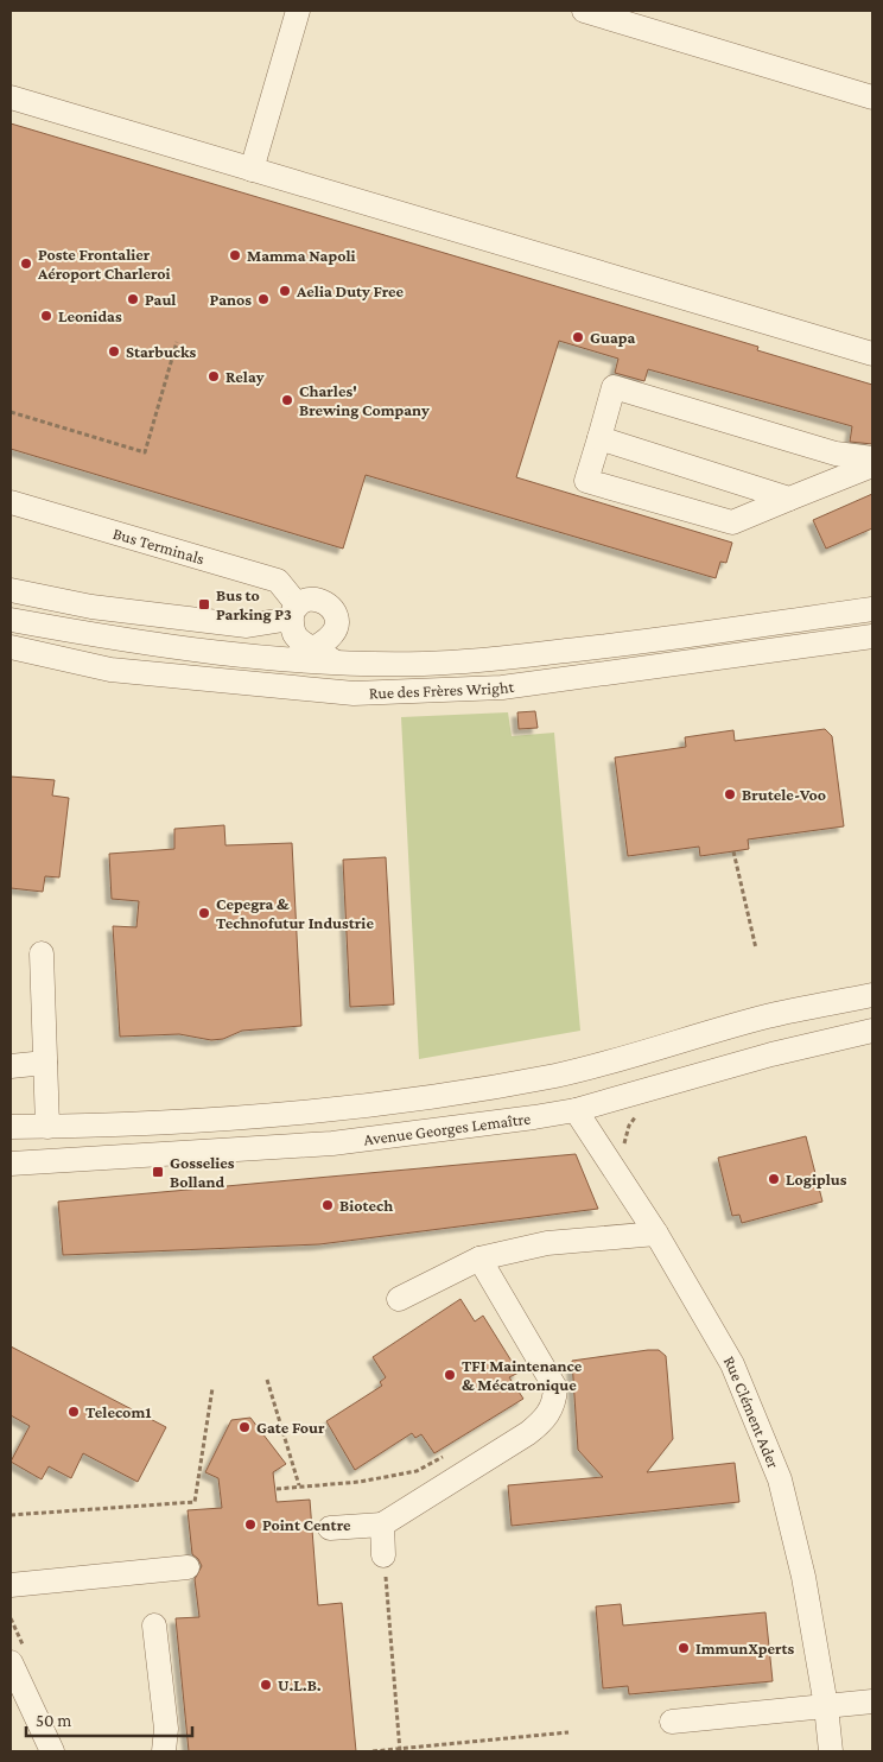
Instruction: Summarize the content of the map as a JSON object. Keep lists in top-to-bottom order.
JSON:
{
  "streets": {
    "street": [
      "Bus Terminals",
      "Rue des Frères Wright",
      "Avenue Georges Lemaître",
      "Rue Clément Ader"
    ]
  },
  "crossings": [
    ["Avenue Georges Lemaître", "Rue Clément Ader"]
  ],
  "places": {
    "other": [
      "Mamma Napoli",
      "Poste Frontalier Aéroport Charleroi",
      "Aelia Duty Free",
      "Paul",
      "Panos",
      "Leonidas",
      "Guapa",
      "Starbucks",
      "Relay",
      "Charles' Brewing Company",
      "Brutele-Voo",
      "Cepegra & Technofutur Industrie",
      "Logiplus",
      "Biotech",
      "TFI Maintenance & Mécatronique",
      "Telecom1",
      "Gate Four",
      "Point Centre",
      "ImmunXperts",
      "U.L.B."
    ],
    "transit": ["Bus to Parking P3", "Gosselies Bolland"]
  },
  "scale_bar": "50 m"
}
